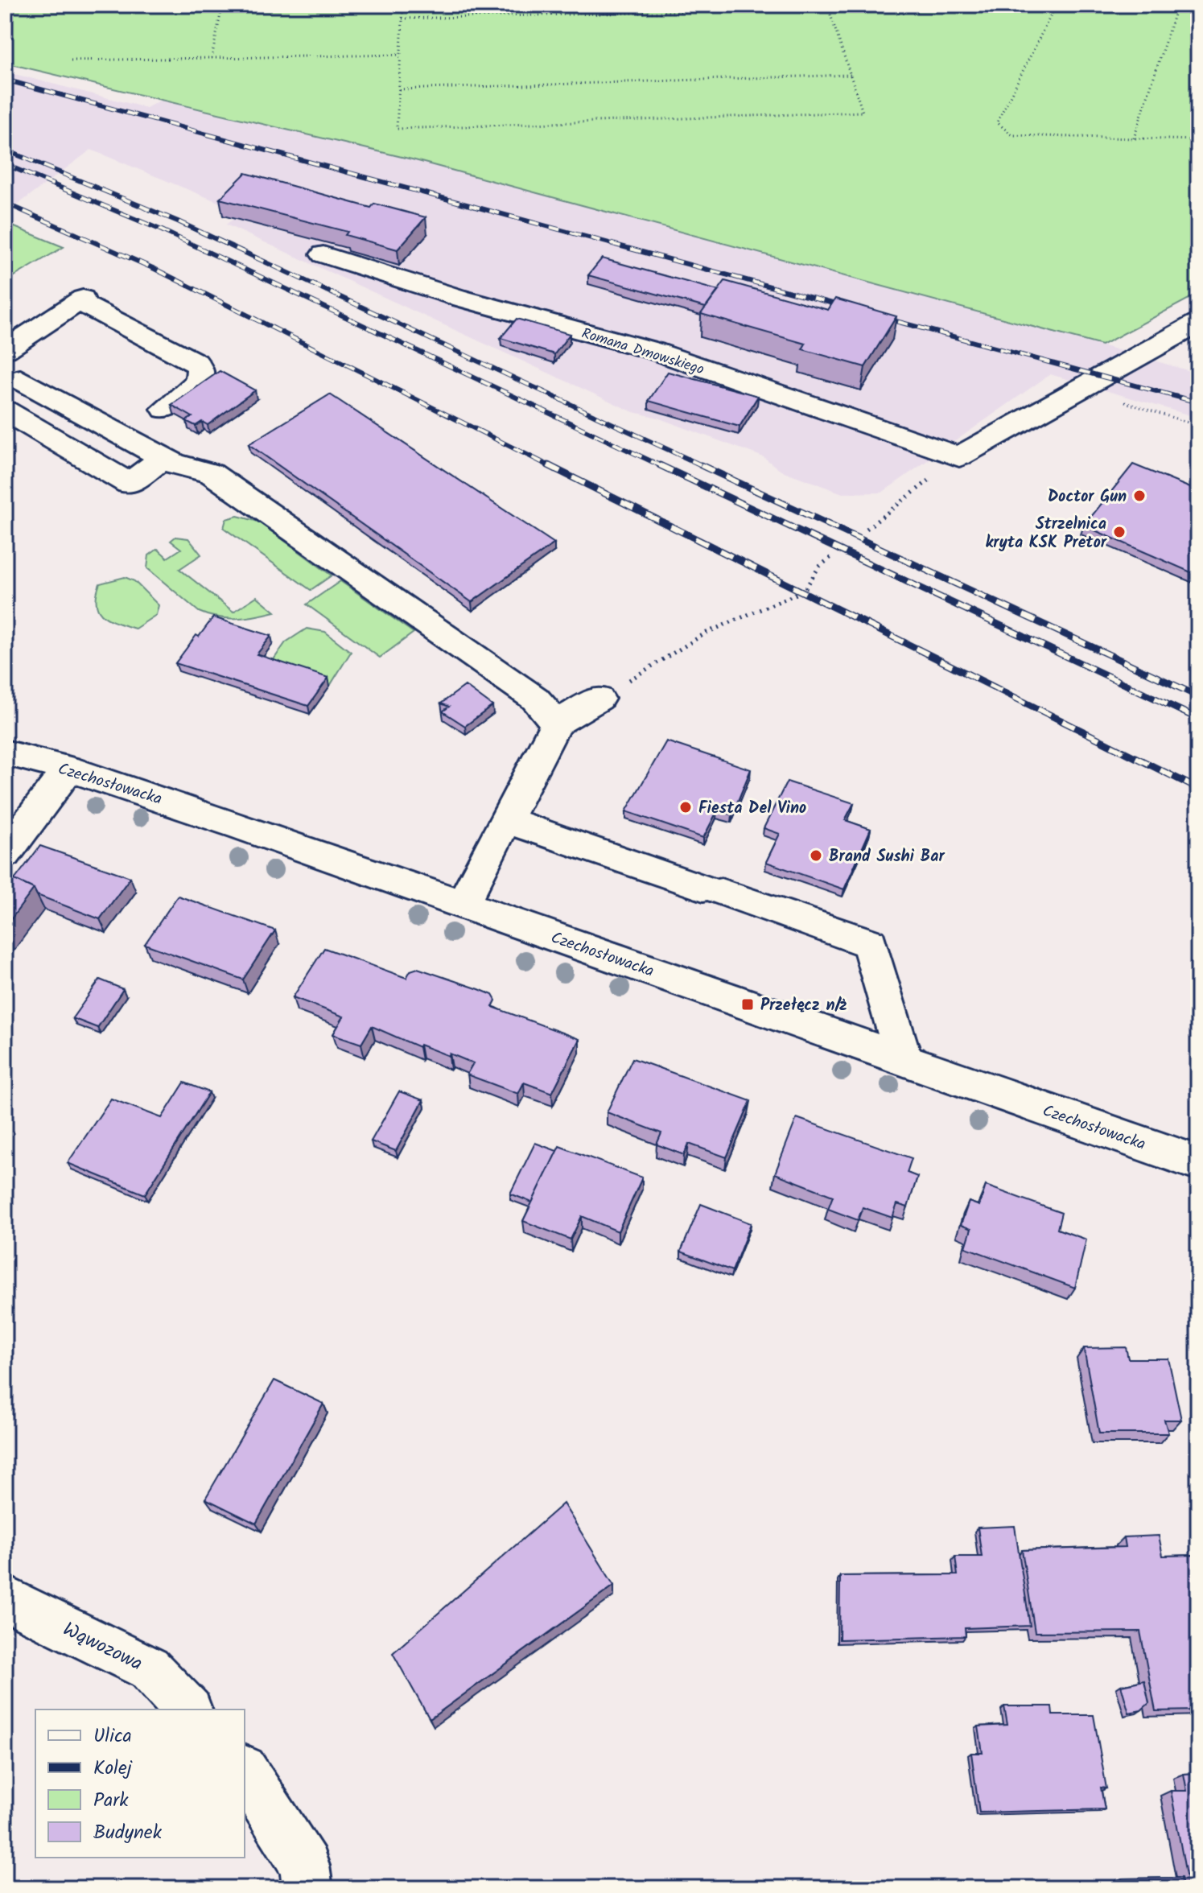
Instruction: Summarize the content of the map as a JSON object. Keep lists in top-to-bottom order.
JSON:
{
  "streets": {
    "street": ["Romana Dmowskiego", "Czechosłowacka", "Wąwozowa"]
  },
  "places": {
    "other": [
      "Doctor Gun",
      "Strzelnica kryta KSK Pretor",
      "Fiesta Del Vino",
      "Brand Sushi Bar"
    ],
    "transit": ["Przełęcz n/ż"]
  },
  "legend": [
    "Ulica",
    "Kolej",
    "Park",
    "Budynek"
  ]
}
